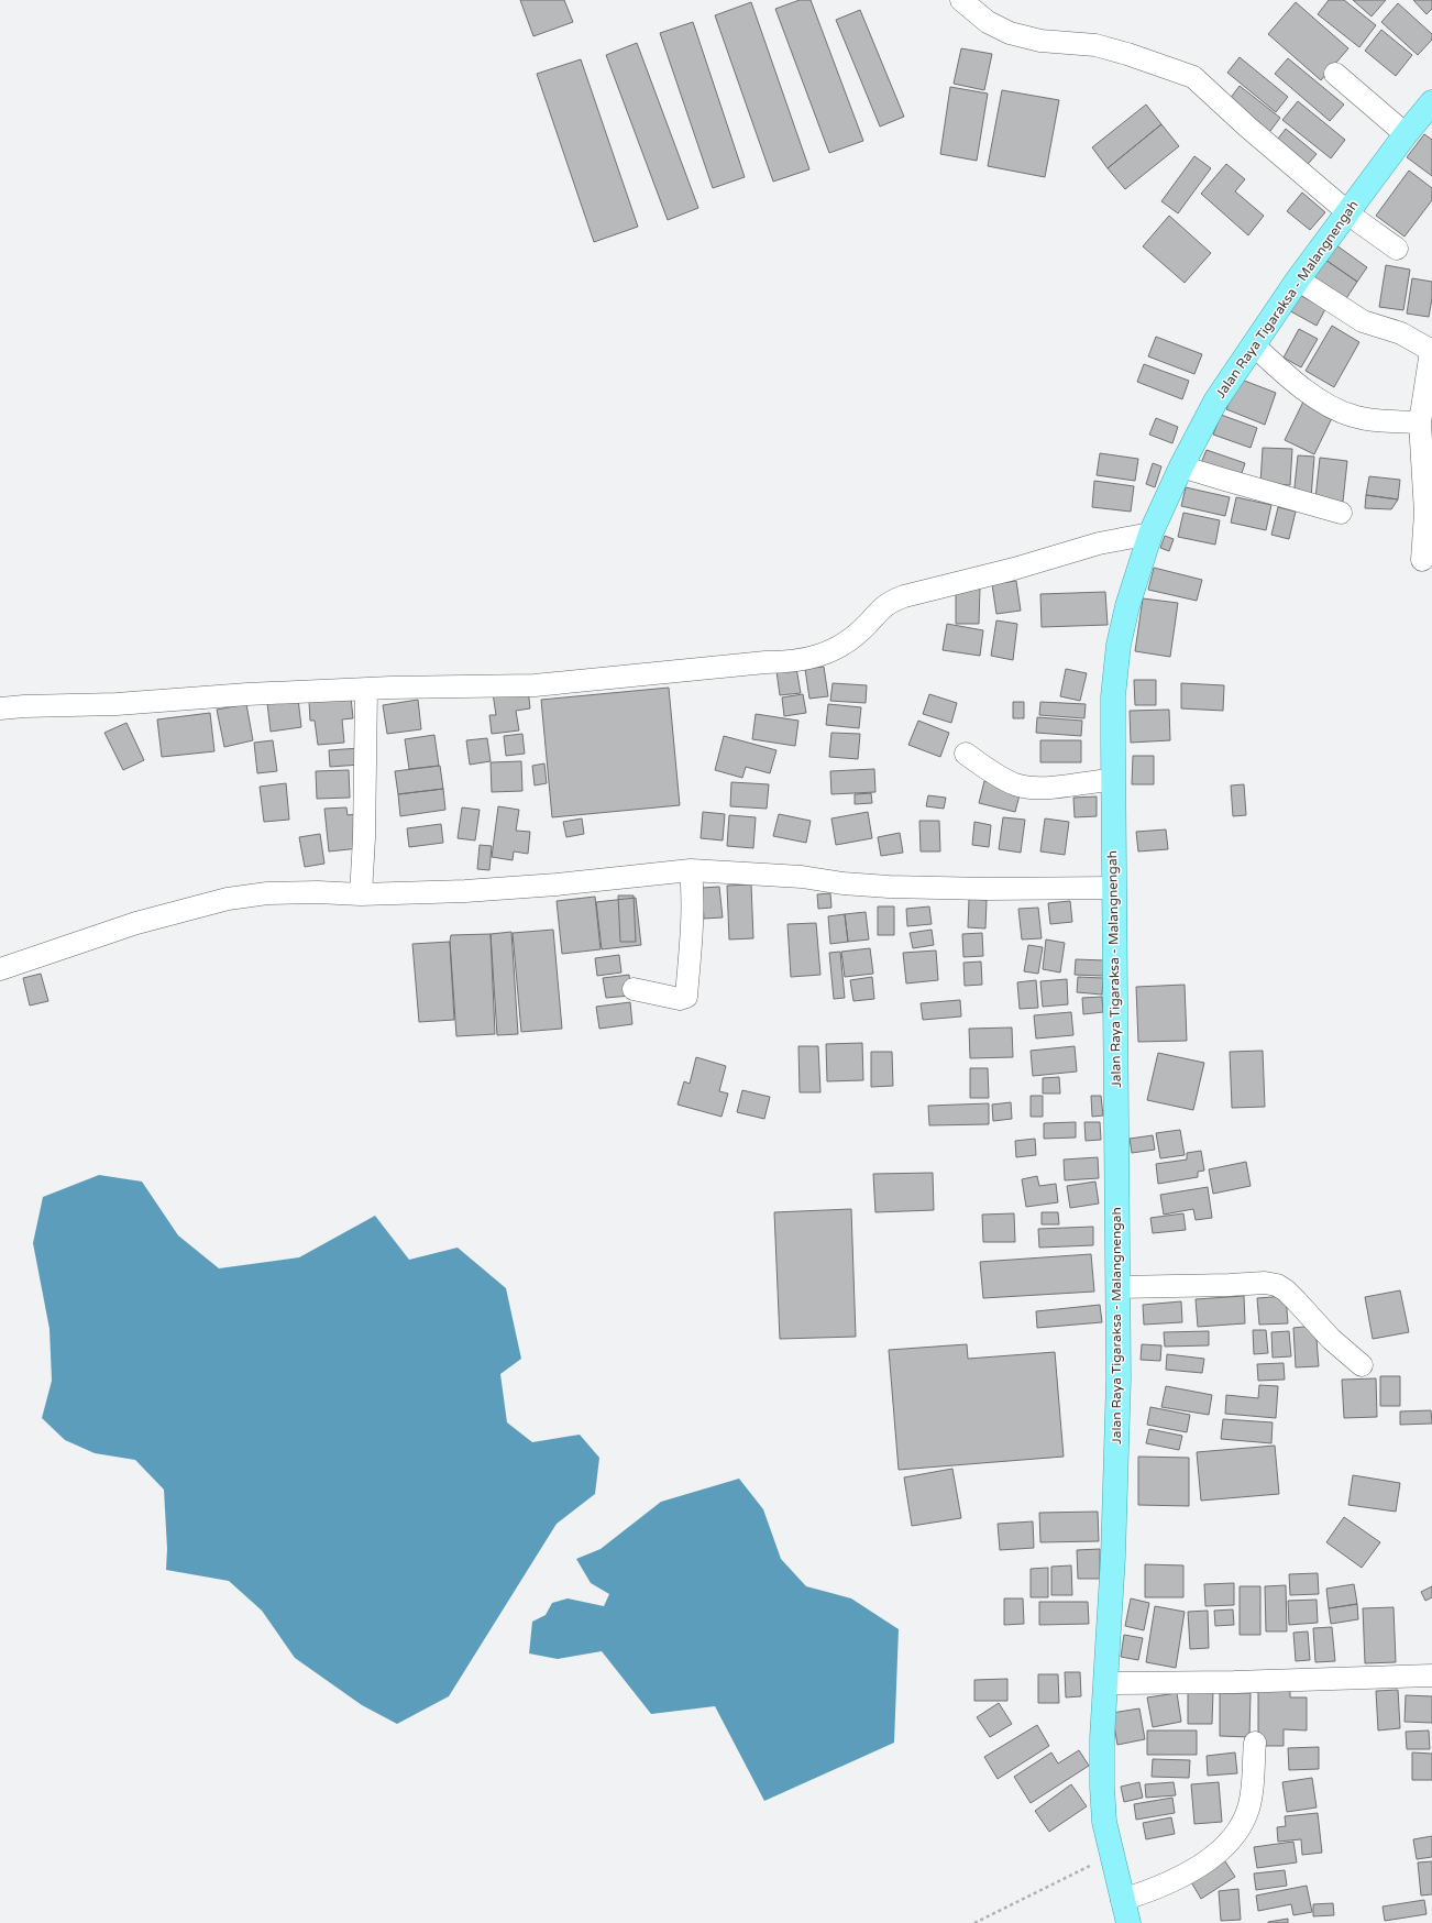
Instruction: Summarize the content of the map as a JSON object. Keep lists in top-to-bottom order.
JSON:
{
  "streets": {
    "main road": ["Jalan Raya Tigaraksa - Malangnengah"]
  }
}
